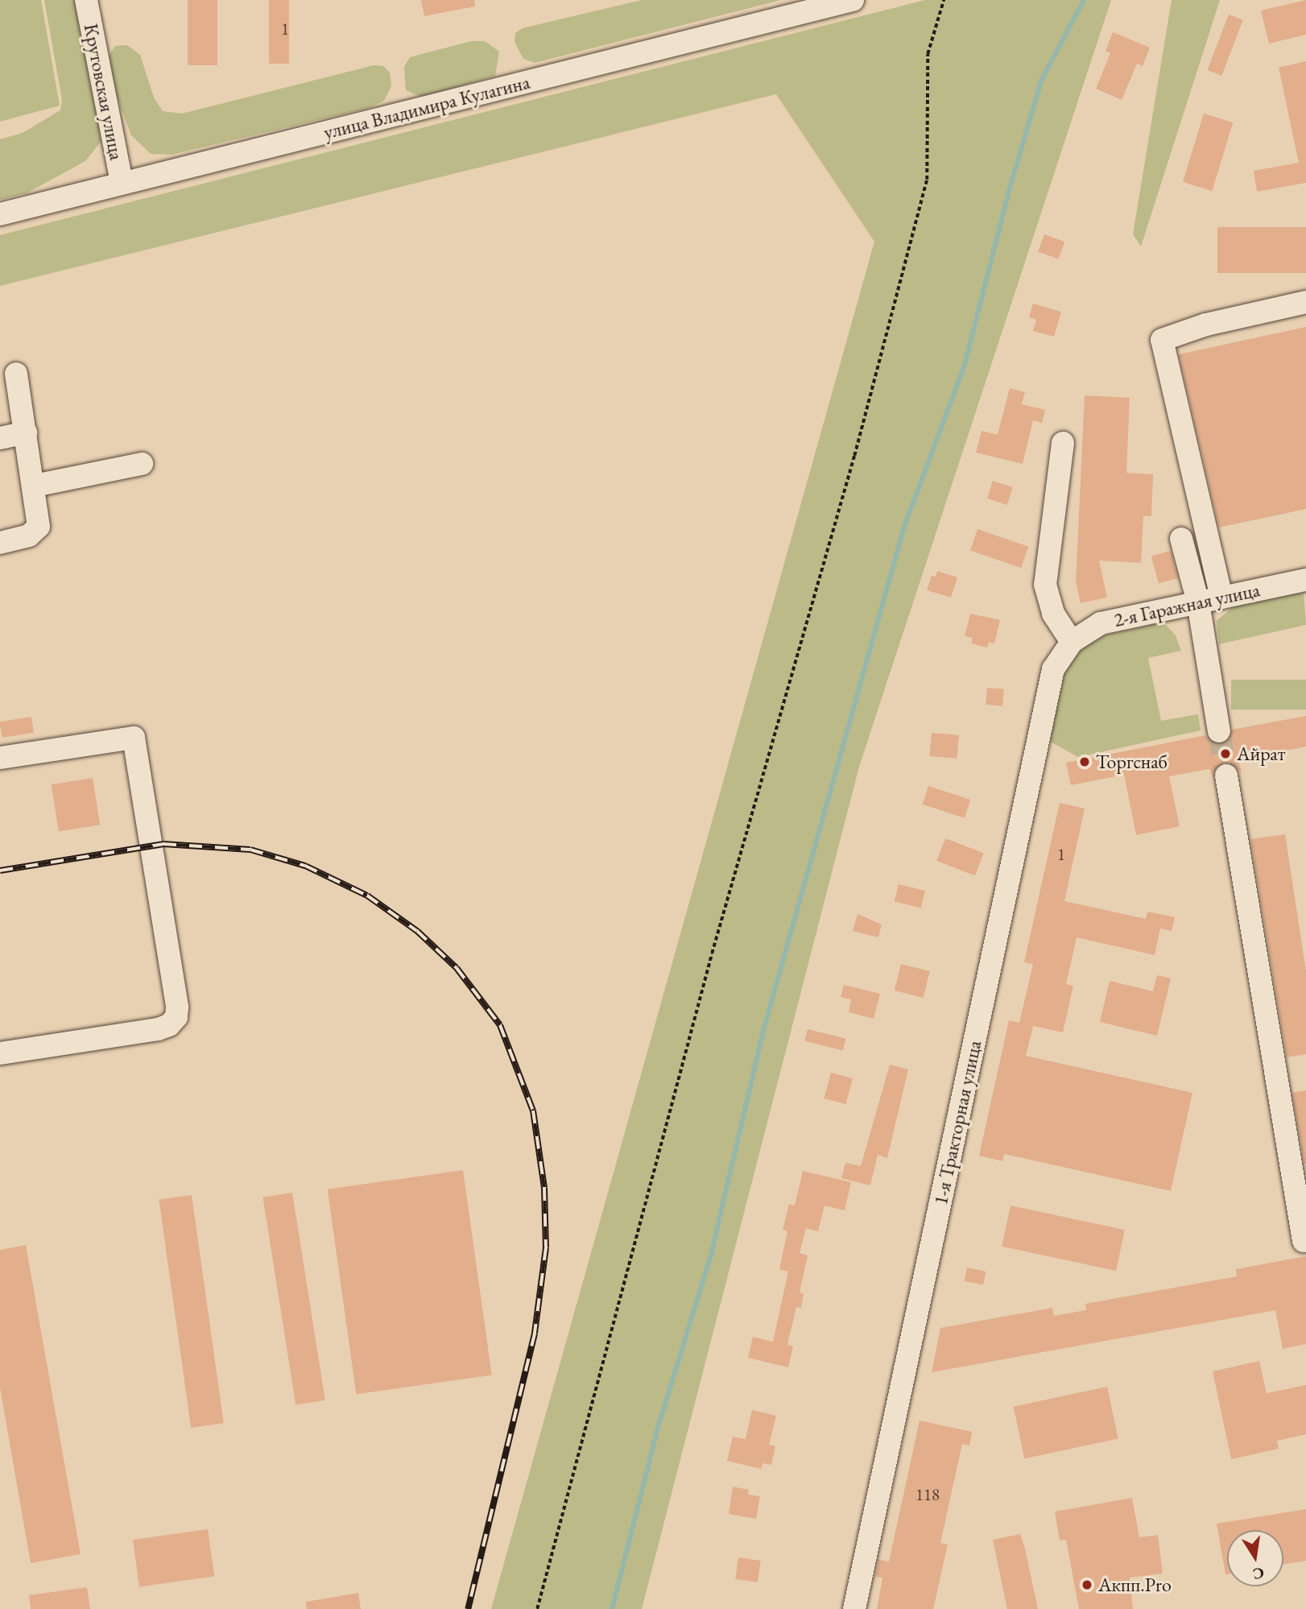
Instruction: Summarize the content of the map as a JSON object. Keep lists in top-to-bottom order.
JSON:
{
  "streets": {
    "street": [
      "Крутовская улица",
      "улица Владимира Кулагина",
      "2-я Гаражная улица",
      "1-я Тракторная улица"
    ]
  },
  "crossings": [
    ["Крутовская улица", "улица Владимира Кулагина"],
    ["2-я Гаражная улица", "1-я Тракторная улица"]
  ],
  "places": ["Айрат", "Торгснаб", "Акпп.Pro"],
  "house_numbers": ["1", "1", "118"],
  "north": "bottom"
}
